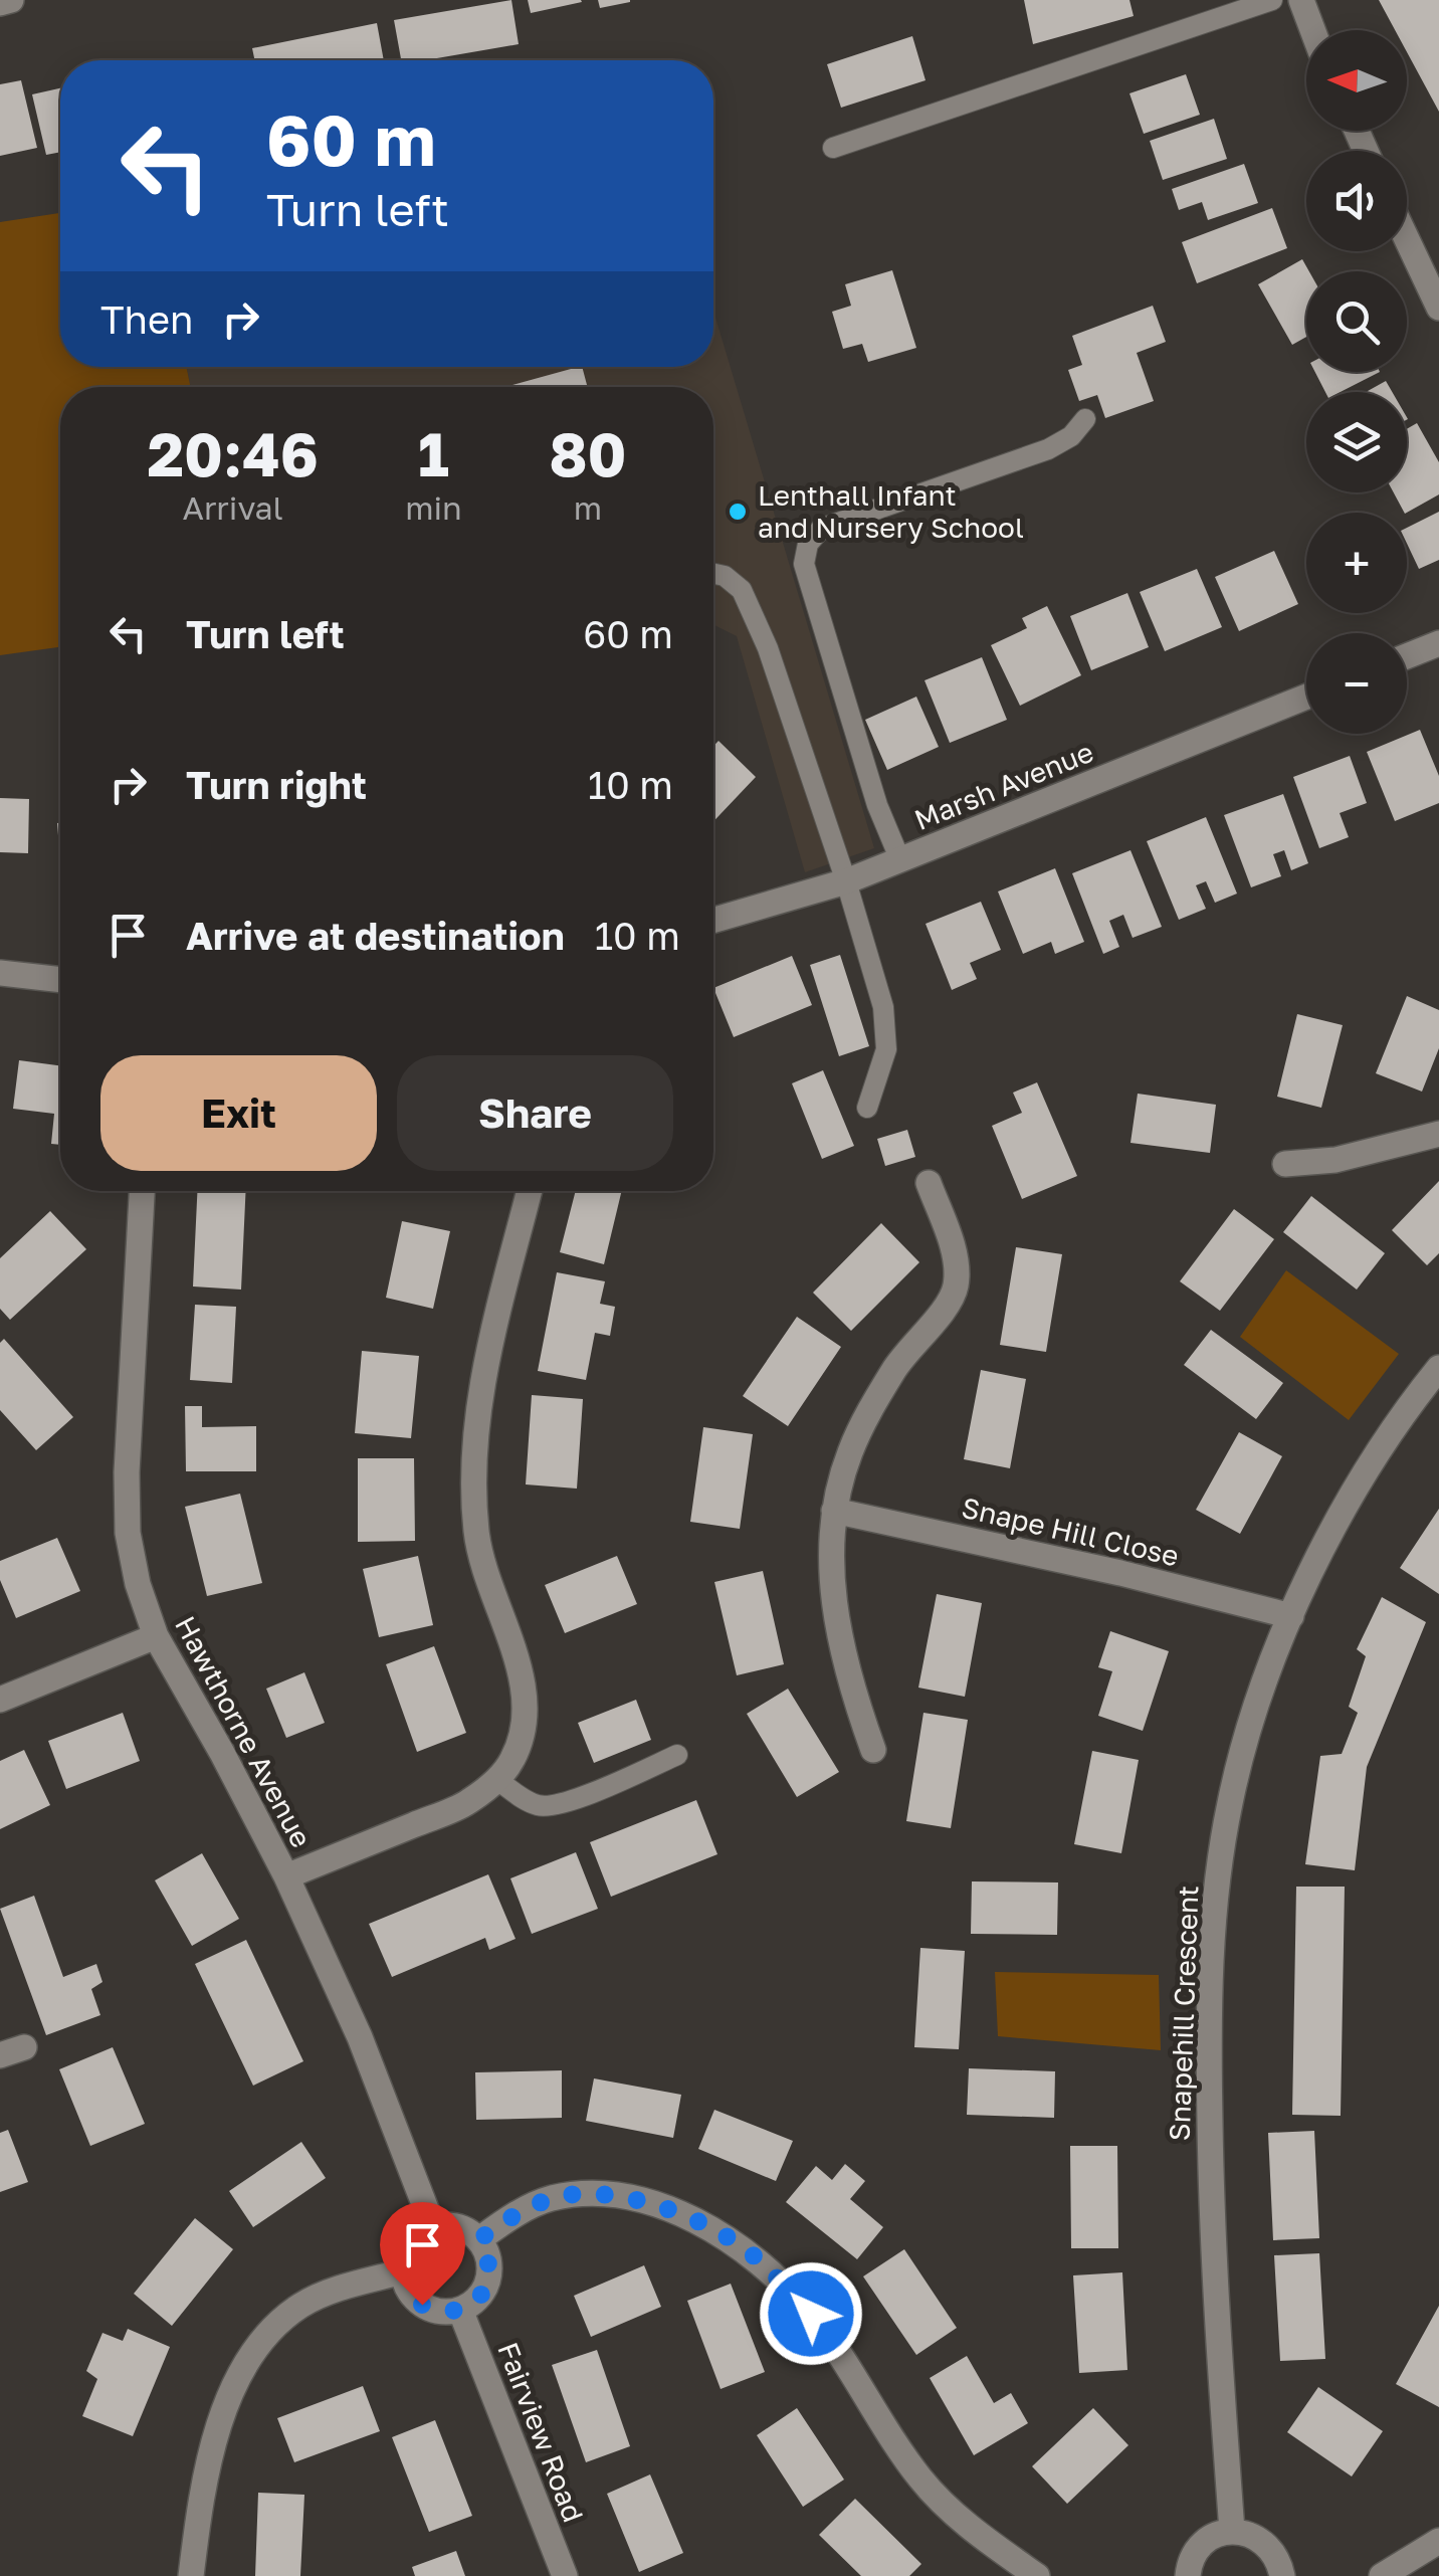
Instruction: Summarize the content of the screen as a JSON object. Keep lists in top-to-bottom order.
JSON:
{
  "streets": {
    "street": [
      "Marsh Avenue",
      "Snape Hill Close",
      "Hawthorne Avenue",
      "Snapehill Crescent",
      "Fairview Road"
    ]
  },
  "crossings": [
    ["Snape Hill Close", "Snapehill Crescent"],
    ["Hawthorne Avenue", "Fairview Road"]
  ],
  "places": ["Lenthall Infant and Nursery School"],
  "north": "left",
  "page": {
    "map_buttons": ["+", "−"],
    "turn": ["60 m", "Turn left"],
    "then": "Then",
    "eta": [
      "20:46",
      "Arrival",
      "1",
      "min",
      "80",
      "m"
    ],
    "list": [
      {
        "name": "Turn left",
        "value": "60 m"
      },
      {
        "name": "Turn right",
        "value": "10 m"
      },
      {
        "name": "Arrive at destination",
        "value": "10 m"
      }
    ],
    "buttons": ["Exit", "Share"]
  }
}
